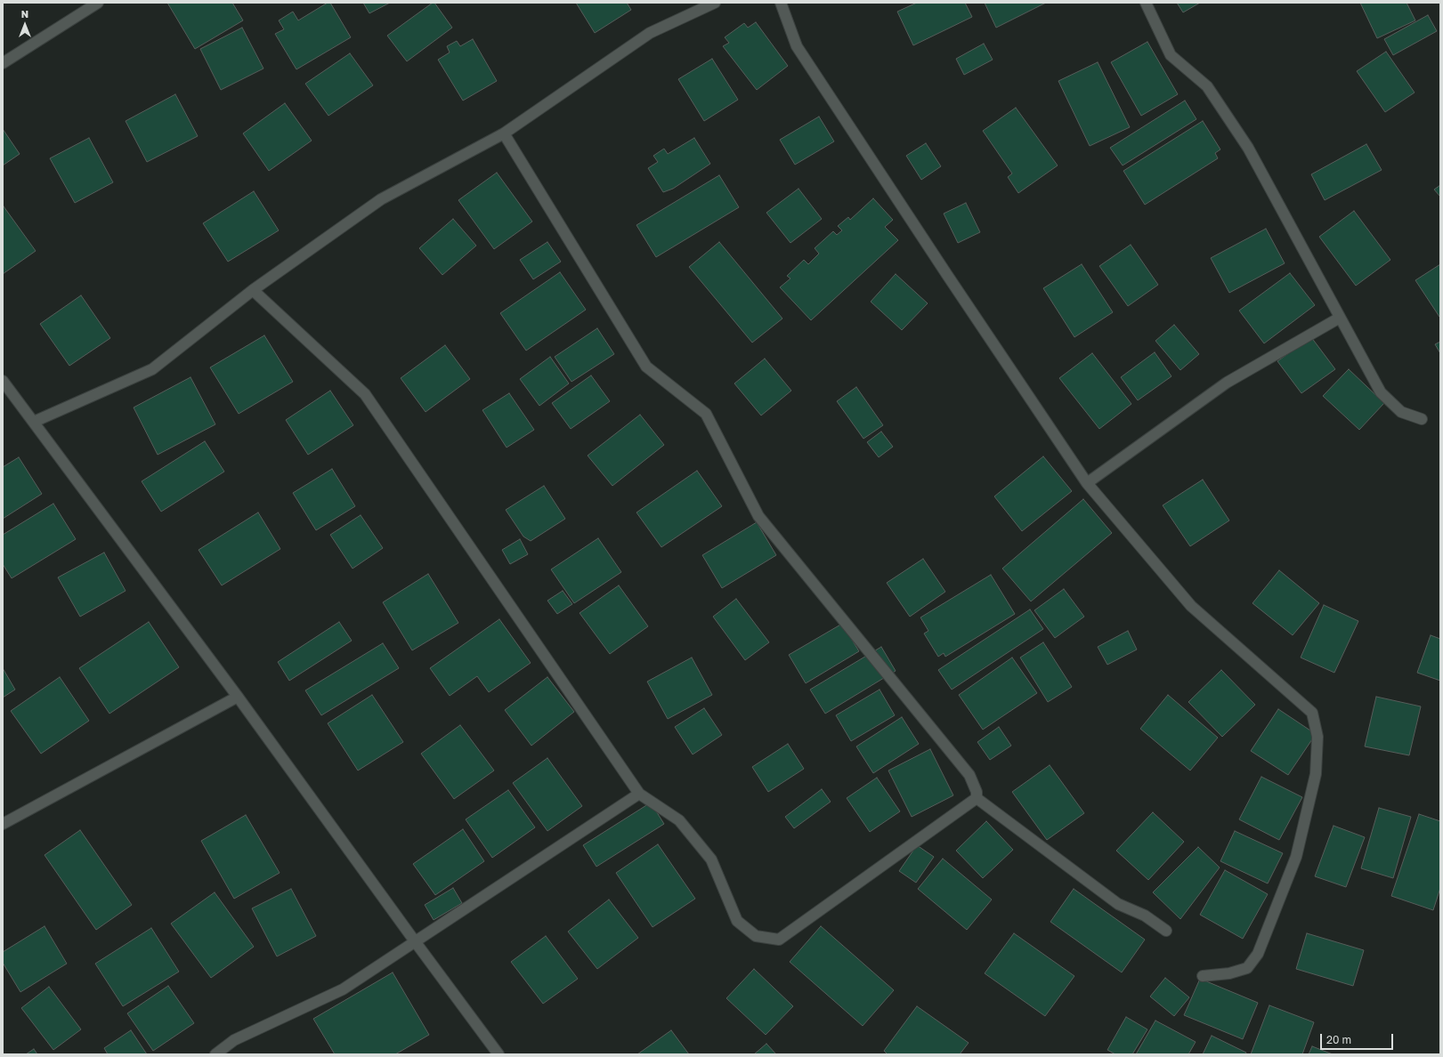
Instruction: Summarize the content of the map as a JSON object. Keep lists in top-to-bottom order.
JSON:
{
  "scale_bar": "20 m",
  "north": "top"
}
